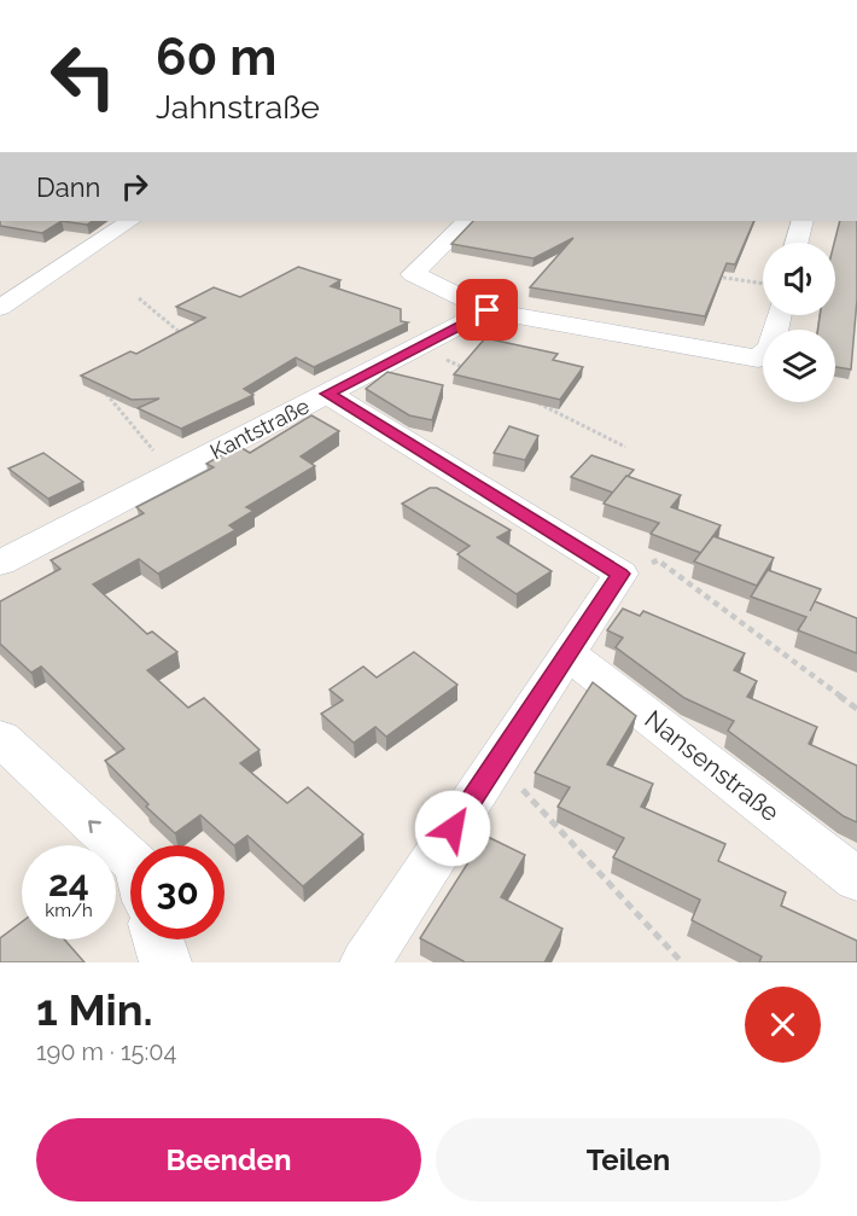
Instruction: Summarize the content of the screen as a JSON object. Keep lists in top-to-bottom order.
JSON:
{
  "streets": {
    "street": ["Kantstraße", "Nansenstraße"]
  },
  "page": {
    "turn": ["60 m", "Jahnstraße"],
    "then": "Dann",
    "speed": "24 km/h",
    "limit": "30",
    "heading": ["1 Min.", "190 m · 15:04"],
    "buttons": ["Beenden", "Teilen"]
  }
}
